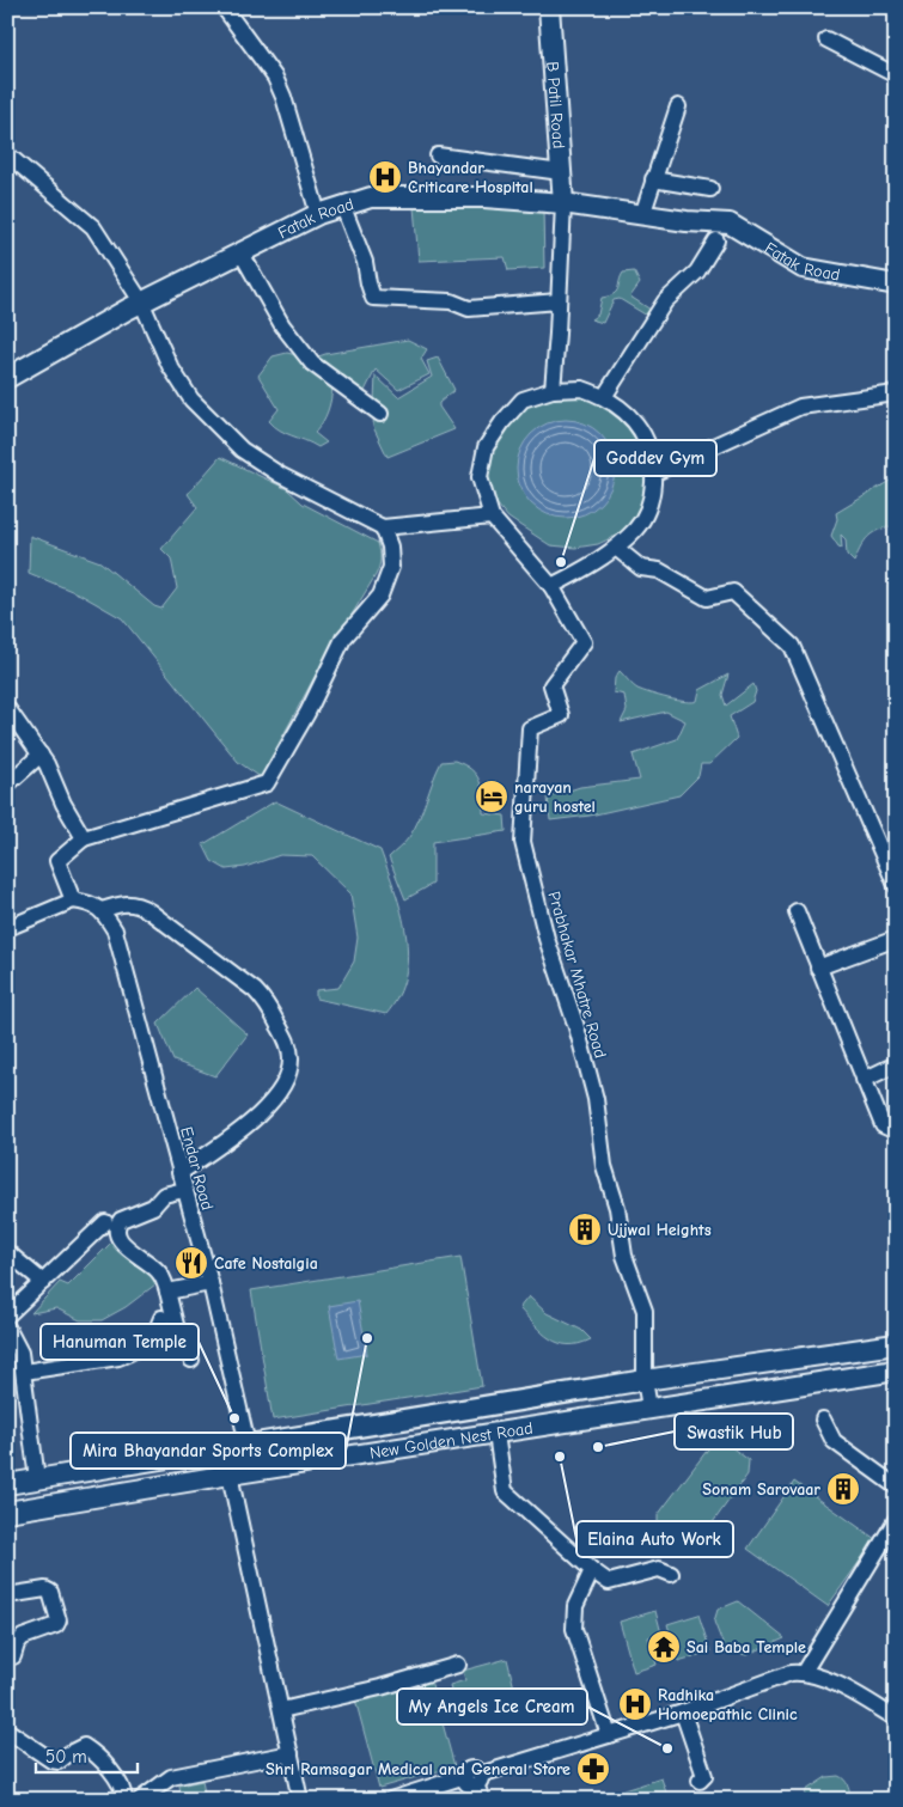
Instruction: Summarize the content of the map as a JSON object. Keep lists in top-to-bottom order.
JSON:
{
  "streets": {
    "main road": ["B Patil Road", "Fatak Road", "New Golden Nest Road"],
    "street": ["Prabhakar Mhatre Road", "Endar Road"]
  },
  "crossings": [
    ["B Patil Road", "Fatak Road"],
    ["Prabhakar Mhatre Road", "New Golden Nest Road"],
    ["Endar Road", "New Golden Nest Road"]
  ],
  "places": {
    "hospital": ["Bhayandar Criticare Hospital", "Radhika Homoepathic Clinic"],
    "other": [
      "Goddev Gym",
      "Mira Bhayandar Sports Complex",
      "Hanuman Temple",
      "Swastik Hub",
      "Elaina Auto Work",
      "My Angels Ice Cream"
    ],
    "hotel": ["narayan guru hostel"],
    "building": ["Ujjwal Heights", "Sonam Sarovaar"],
    "restaurant": ["Cafe Nostalgia"],
    "temple": ["Sai Baba Temple"],
    "pharmacy": ["Shri Ramsagar Medical and General Store"]
  },
  "scale_bar": "50 m"
}
